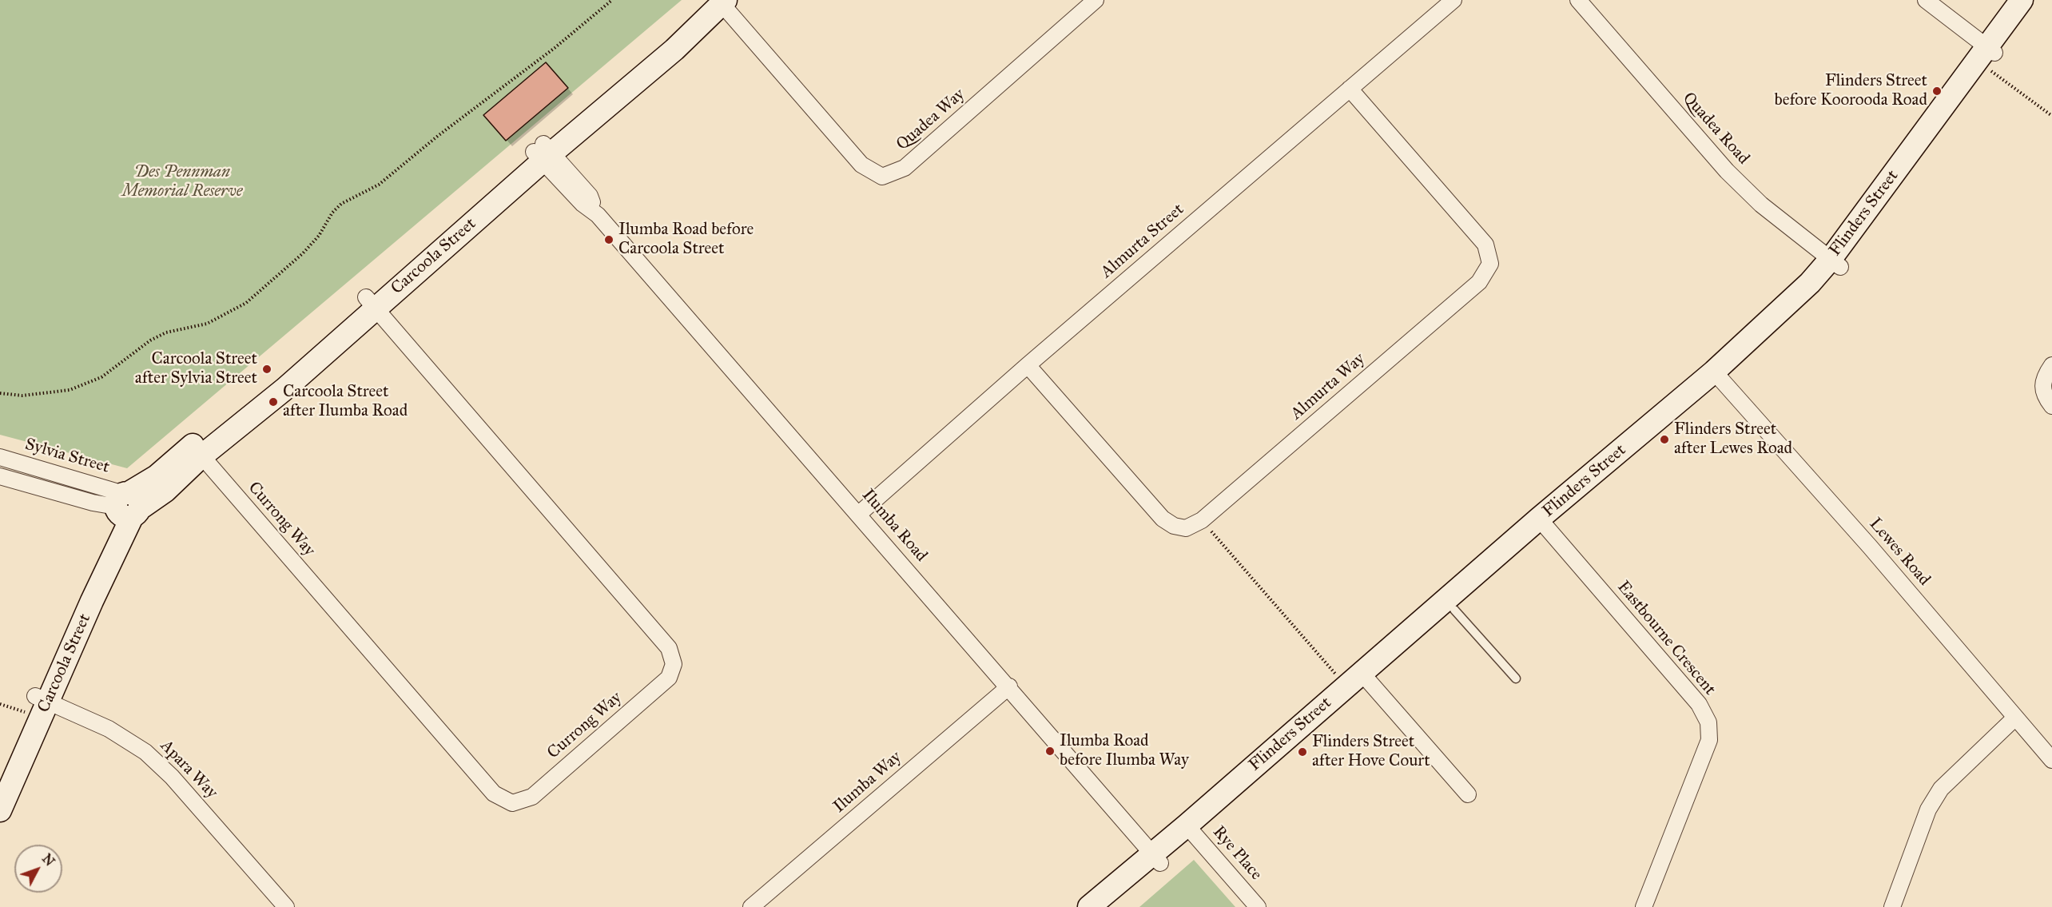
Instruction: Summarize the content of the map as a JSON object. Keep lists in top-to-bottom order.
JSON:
{
  "streets": {
    "main road": ["Flinders Street", "Carcoola Street"],
    "street": [
      "Quadea Way",
      "Quadea Road",
      "Almurta Street",
      "Almurta Way",
      "Sylvia Street",
      "Currong Way",
      "Ilumba Road",
      "Lewes Road",
      "Eastbourne Crescent",
      "Apara Way",
      "Ilumba Way",
      "Rye Place"
    ]
  },
  "crossings": [
    ["Quadea Way", "Carcoola Street"],
    ["Quadea Road", "Flinders Street"],
    ["Flinders Street", "Ilumba Road"],
    ["Flinders Street", "Lewes Road"],
    ["Flinders Street", "Eastbourne Crescent"],
    ["Flinders Street", "Rye Place"],
    ["Almurta Street", "Almurta Way"],
    ["Almurta Street", "Ilumba Road"],
    ["Carcoola Street", "Sylvia Street"],
    ["Carcoola Street", "Currong Way"],
    ["Carcoola Street", "Ilumba Road"],
    ["Carcoola Street", "Apara Way"],
    ["Ilumba Road", "Ilumba Way"]
  ],
  "parks": ["Des Pennman Memorial Reserve"],
  "places": [
    "Flinders Street before Koorooda Road",
    "Ilumba Road before Carcoola Street",
    "Carcoola Street after Sylvia Street",
    "Carcoola Street after Ilumba Road",
    "Flinders Street after Lewes Road",
    "Ilumba Road before Ilumba Way",
    "Flinders Street after Hove Court"
  ],
  "north": "top right"
}
